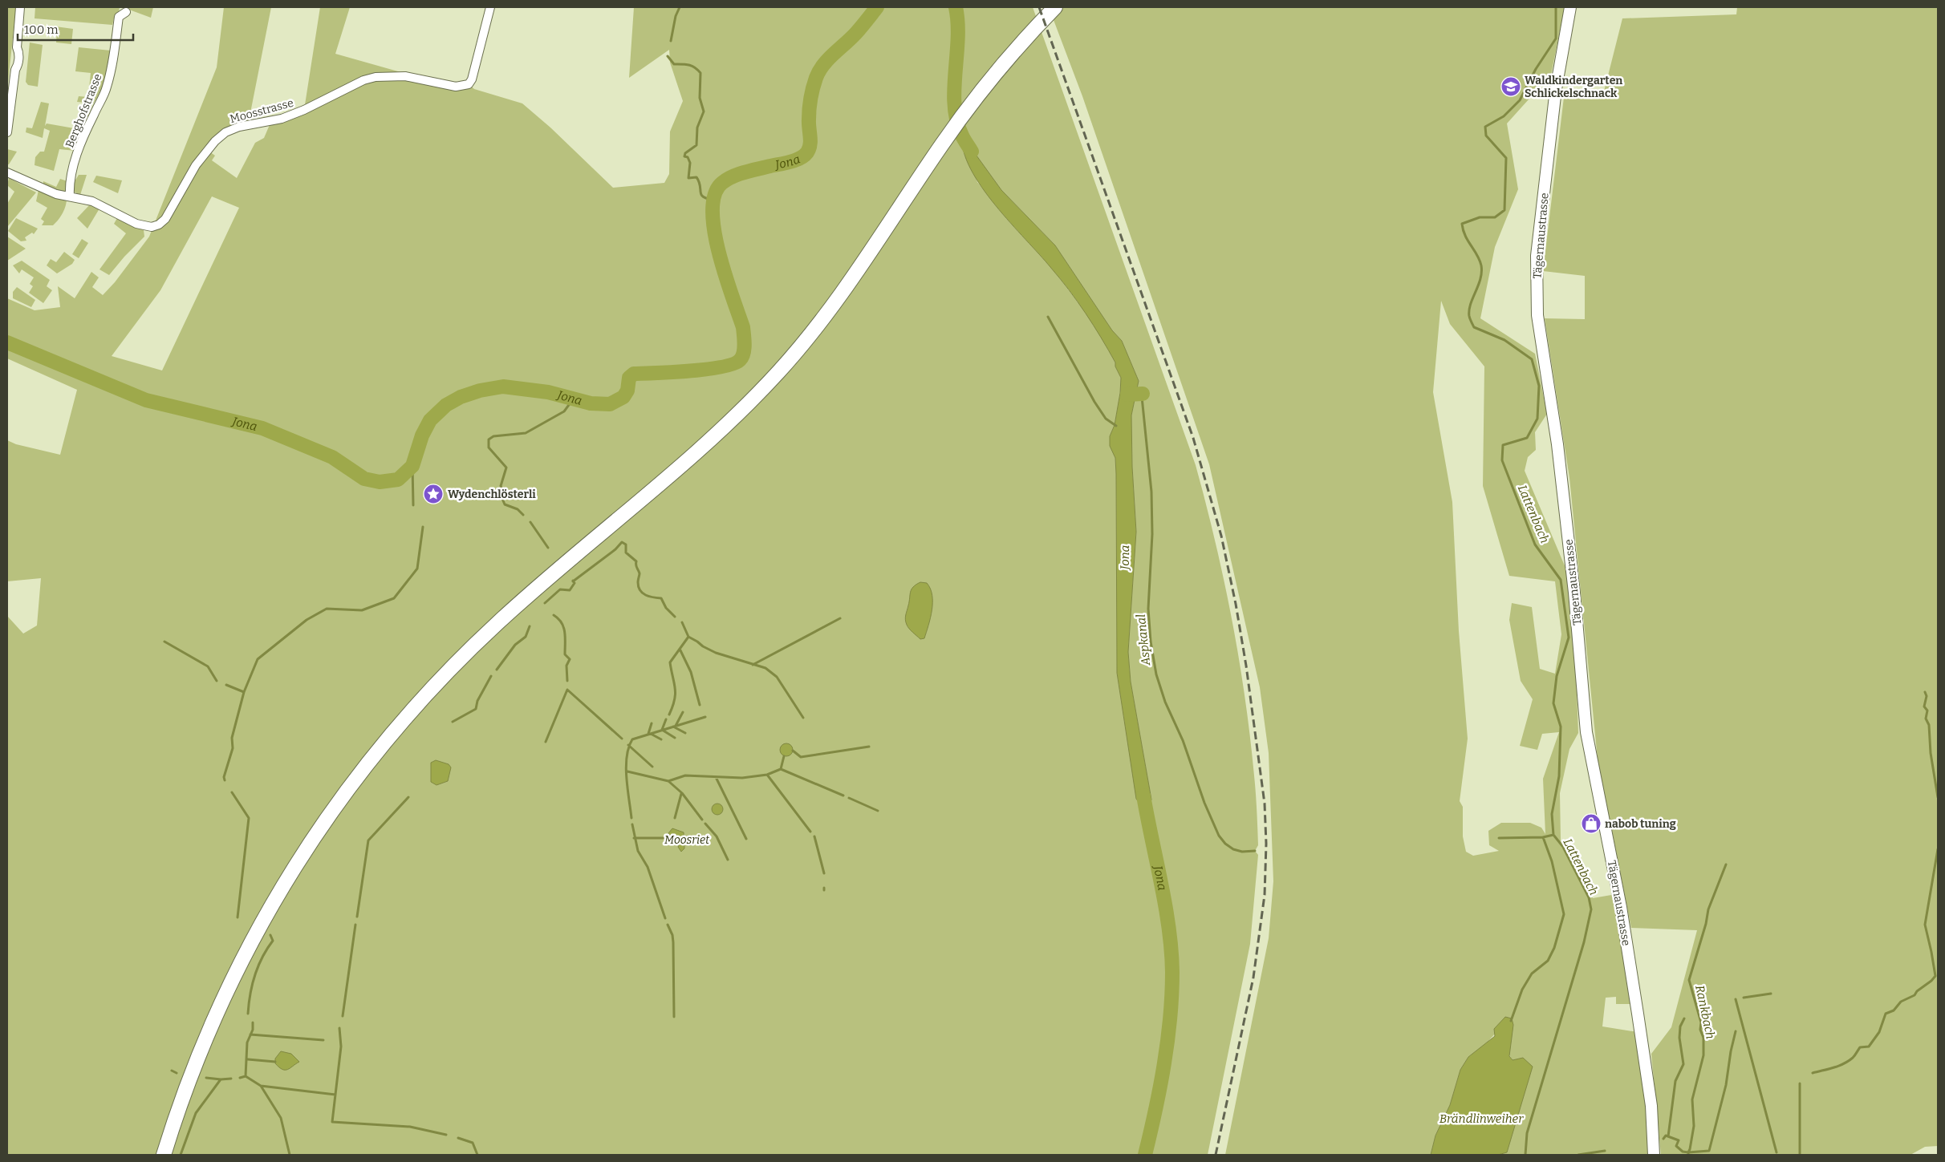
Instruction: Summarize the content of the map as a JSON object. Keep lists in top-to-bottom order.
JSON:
{
  "streets": {
    "street": ["Berghofstrasse", "Moosstrasse", "Tägernaustrasse"]
  },
  "crossings": [
    ["Berghofstrasse", "Moosstrasse"]
  ],
  "water": [
    "Jona",
    "Lattenbach",
    "Aspkanal",
    "Rankbach",
    "Brändlinweiher"
  ],
  "parks": ["Moosriet"],
  "places": {
    "school or university": ["Waldkindergarten Schlickelschnack"],
    "place": ["Wydenchlösterli"],
    "shop": ["nabob tuning"]
  },
  "scale_bar": "100 m"
}
